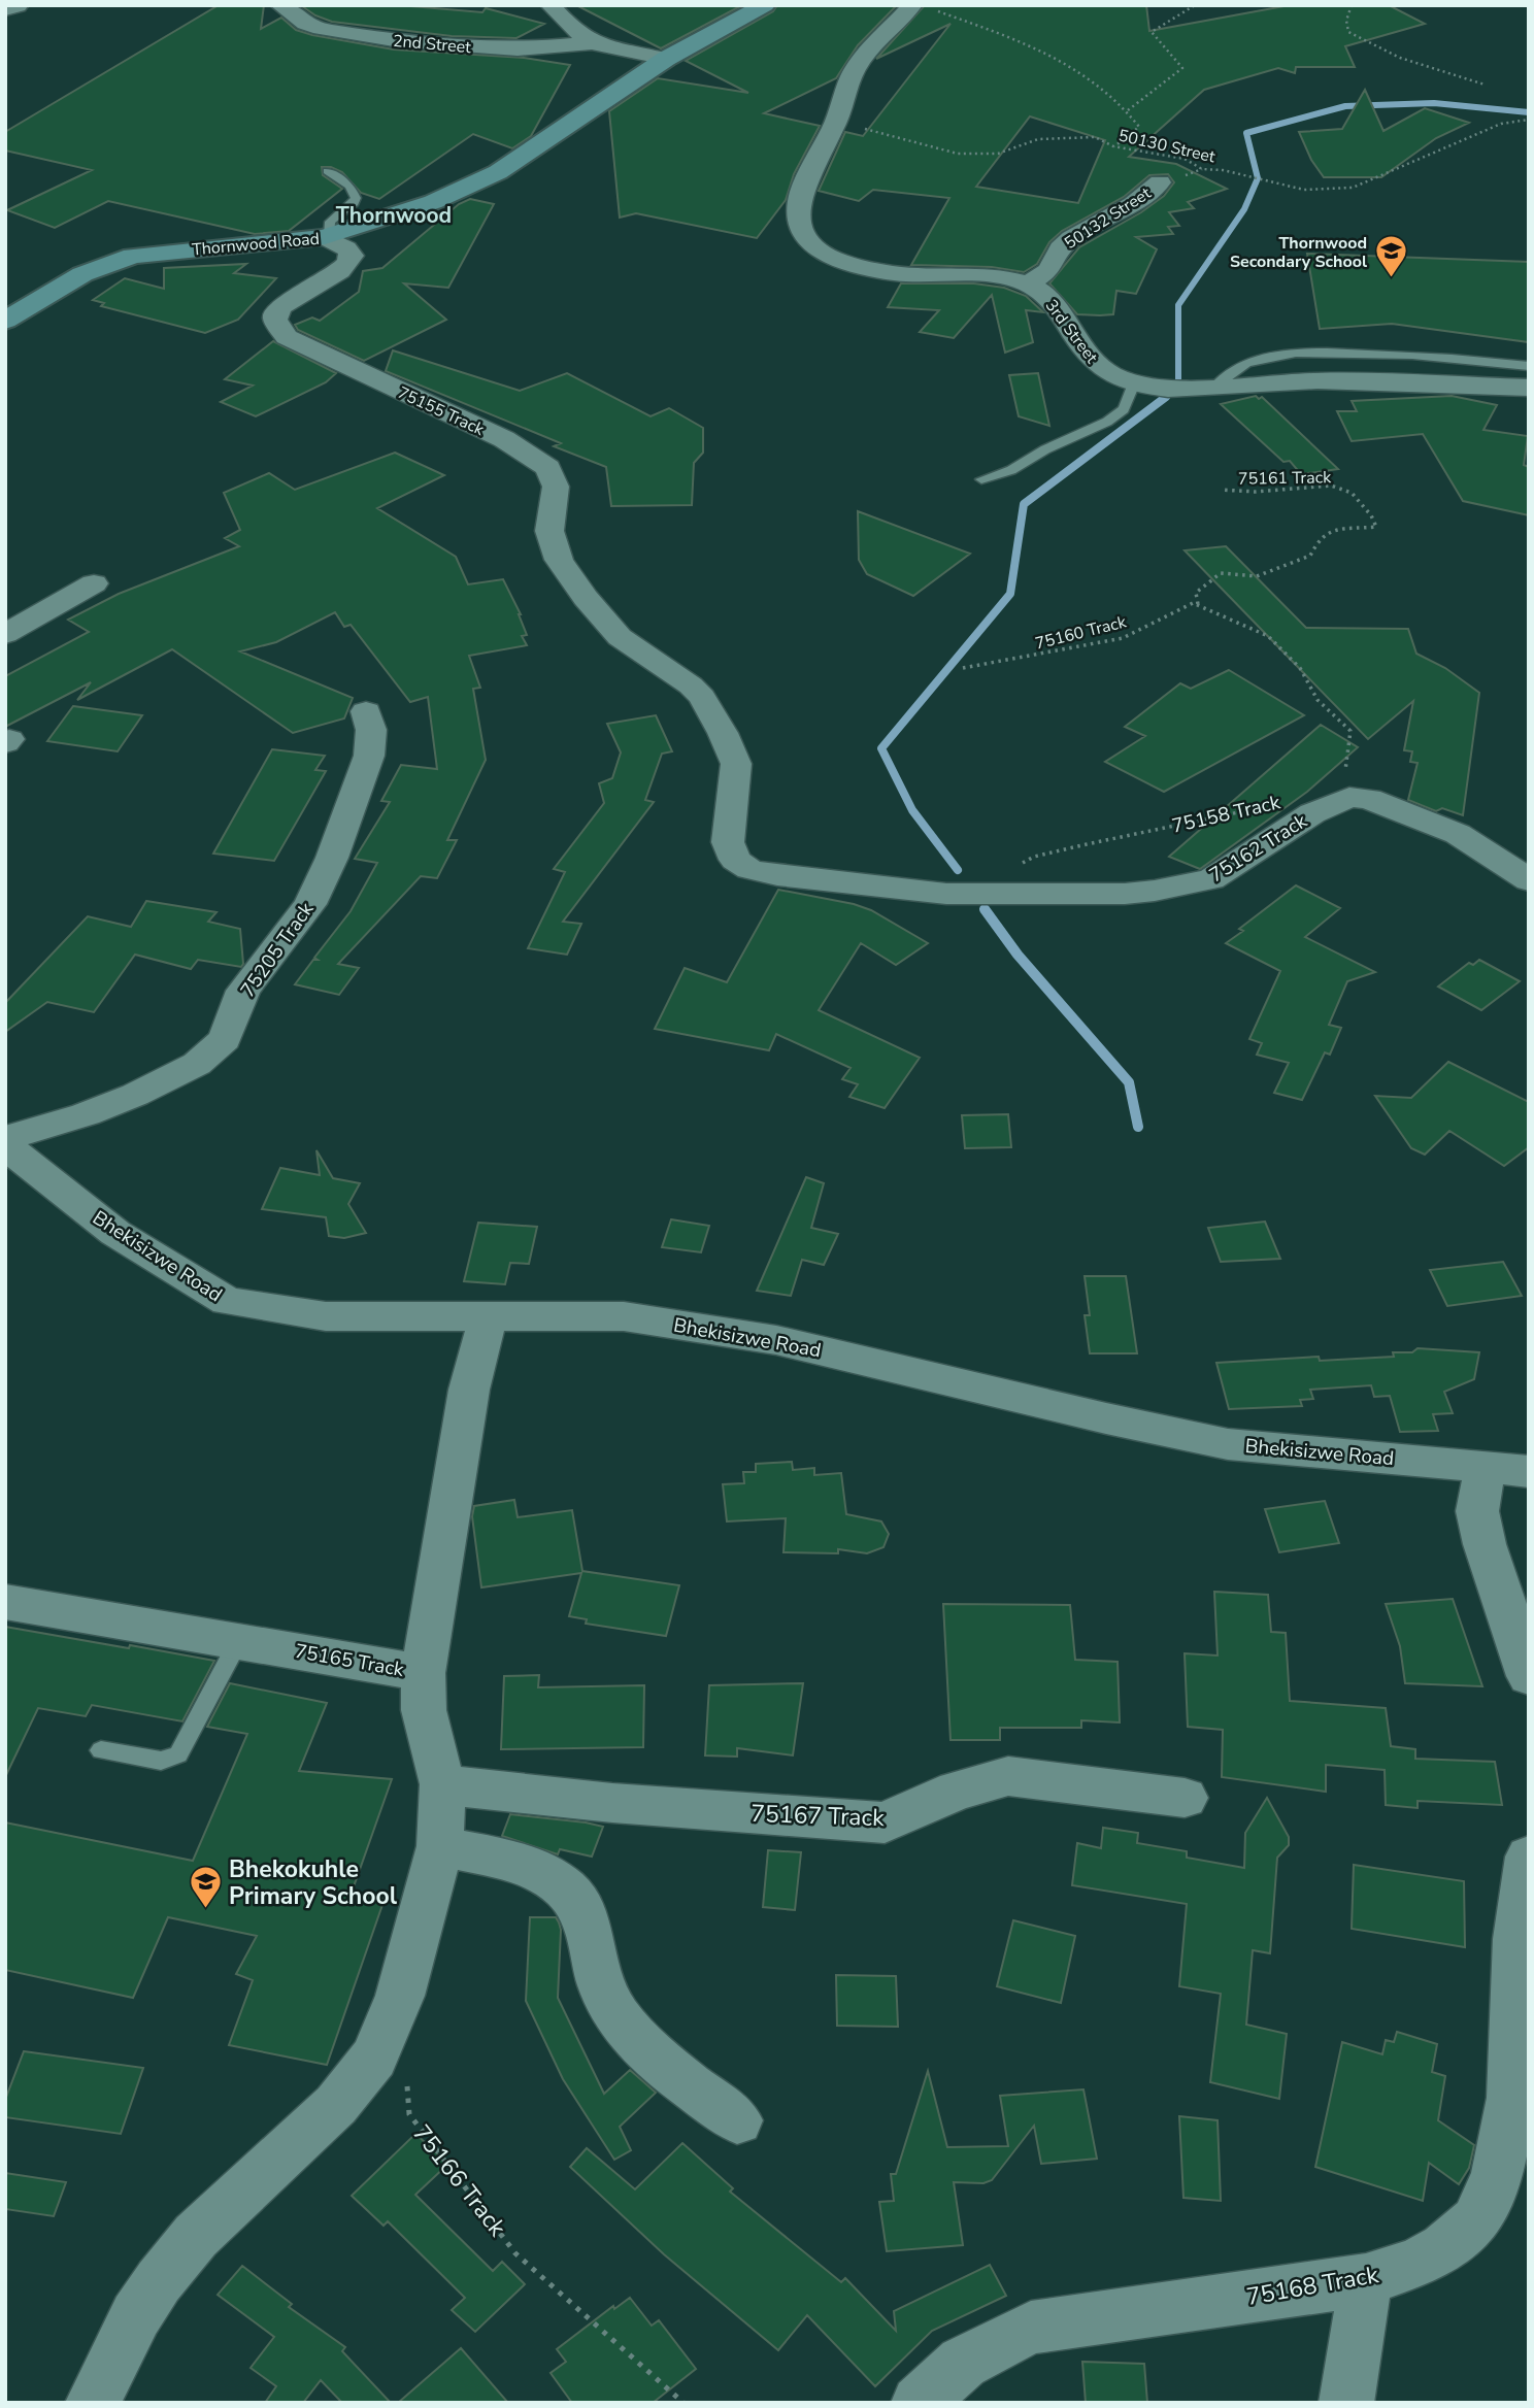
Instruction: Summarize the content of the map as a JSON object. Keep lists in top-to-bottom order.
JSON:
{
  "streets": {
    "street": [
      "2nd Street",
      "50132 Street",
      "Thornwood Road",
      "3rd Street",
      "75155 Track",
      "75162 Track",
      "75205 Track",
      "Bhekisizwe Road",
      "75165 Track",
      "75167 Track",
      "75168 Track"
    ],
    "path": [
      "50130 Street",
      "75161 Track",
      "75160 Track",
      "75158 Track",
      "75166 Track"
    ]
  },
  "crossings": [
    ["50130 Street", "3rd Street"],
    ["50132 Street", "3rd Street"],
    ["Thornwood Road", "75155 Track"],
    ["75155 Track", "75158 Track"],
    ["75155 Track", "75162 Track"],
    ["75161 Track", "75160 Track"],
    ["Bhekisizwe Road", "75165 Track"]
  ],
  "districts": ["Thornwood"],
  "places": {
    "school or university": ["Thornwood Secondary School", "Bhekokuhle Primary School"]
  }
}
